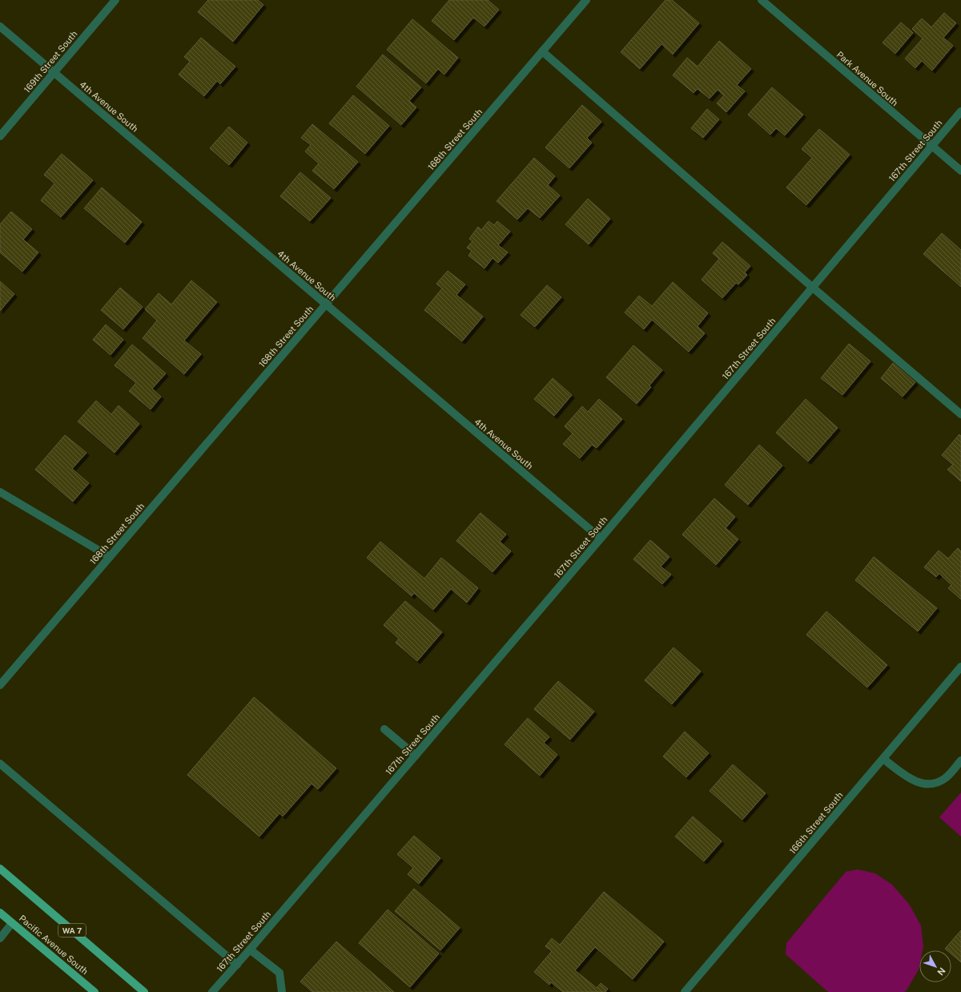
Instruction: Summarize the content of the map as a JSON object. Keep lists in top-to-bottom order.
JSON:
{
  "streets": {
    "main road": ["WA 7", "Pacific Avenue South"],
    "street": [
      "169th Street South",
      "Park Avenue South",
      "4th Avenue South",
      "168th Street South",
      "167th Street South",
      "166th Street South"
    ]
  },
  "crossings": [
    ["169th Street South", "4th Avenue South"],
    ["Park Avenue South", "167th Street South"],
    ["4th Avenue South", "168th Street South"],
    ["4th Avenue South", "167th Street South"]
  ],
  "north": "bottom right"
}
